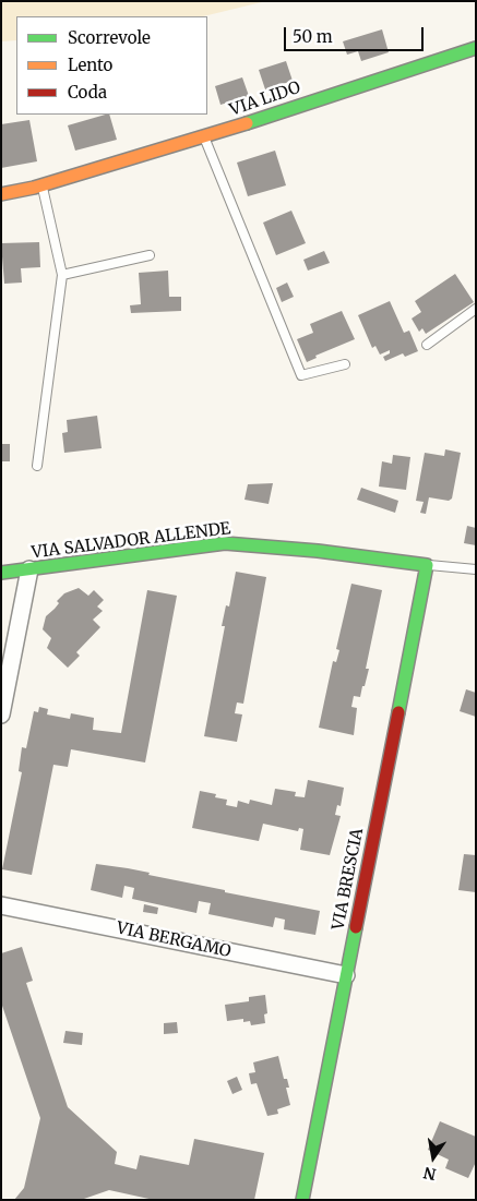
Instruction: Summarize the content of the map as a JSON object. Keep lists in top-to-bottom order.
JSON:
{
  "streets": {
    "street": [
      "VIA LIDO",
      "VIA SALVADOR ALLENDE",
      "VIA BRESCIA",
      "VIA BERGAMO"
    ]
  },
  "crossings": [
    ["VIA SALVADOR ALLENDE", "VIA BRESCIA"],
    ["VIA BRESCIA", "VIA BERGAMO"]
  ],
  "legend": ["Scorrevole", "Lento", "Coda"],
  "scale_bar": "50 m",
  "north": "bottom"
}
